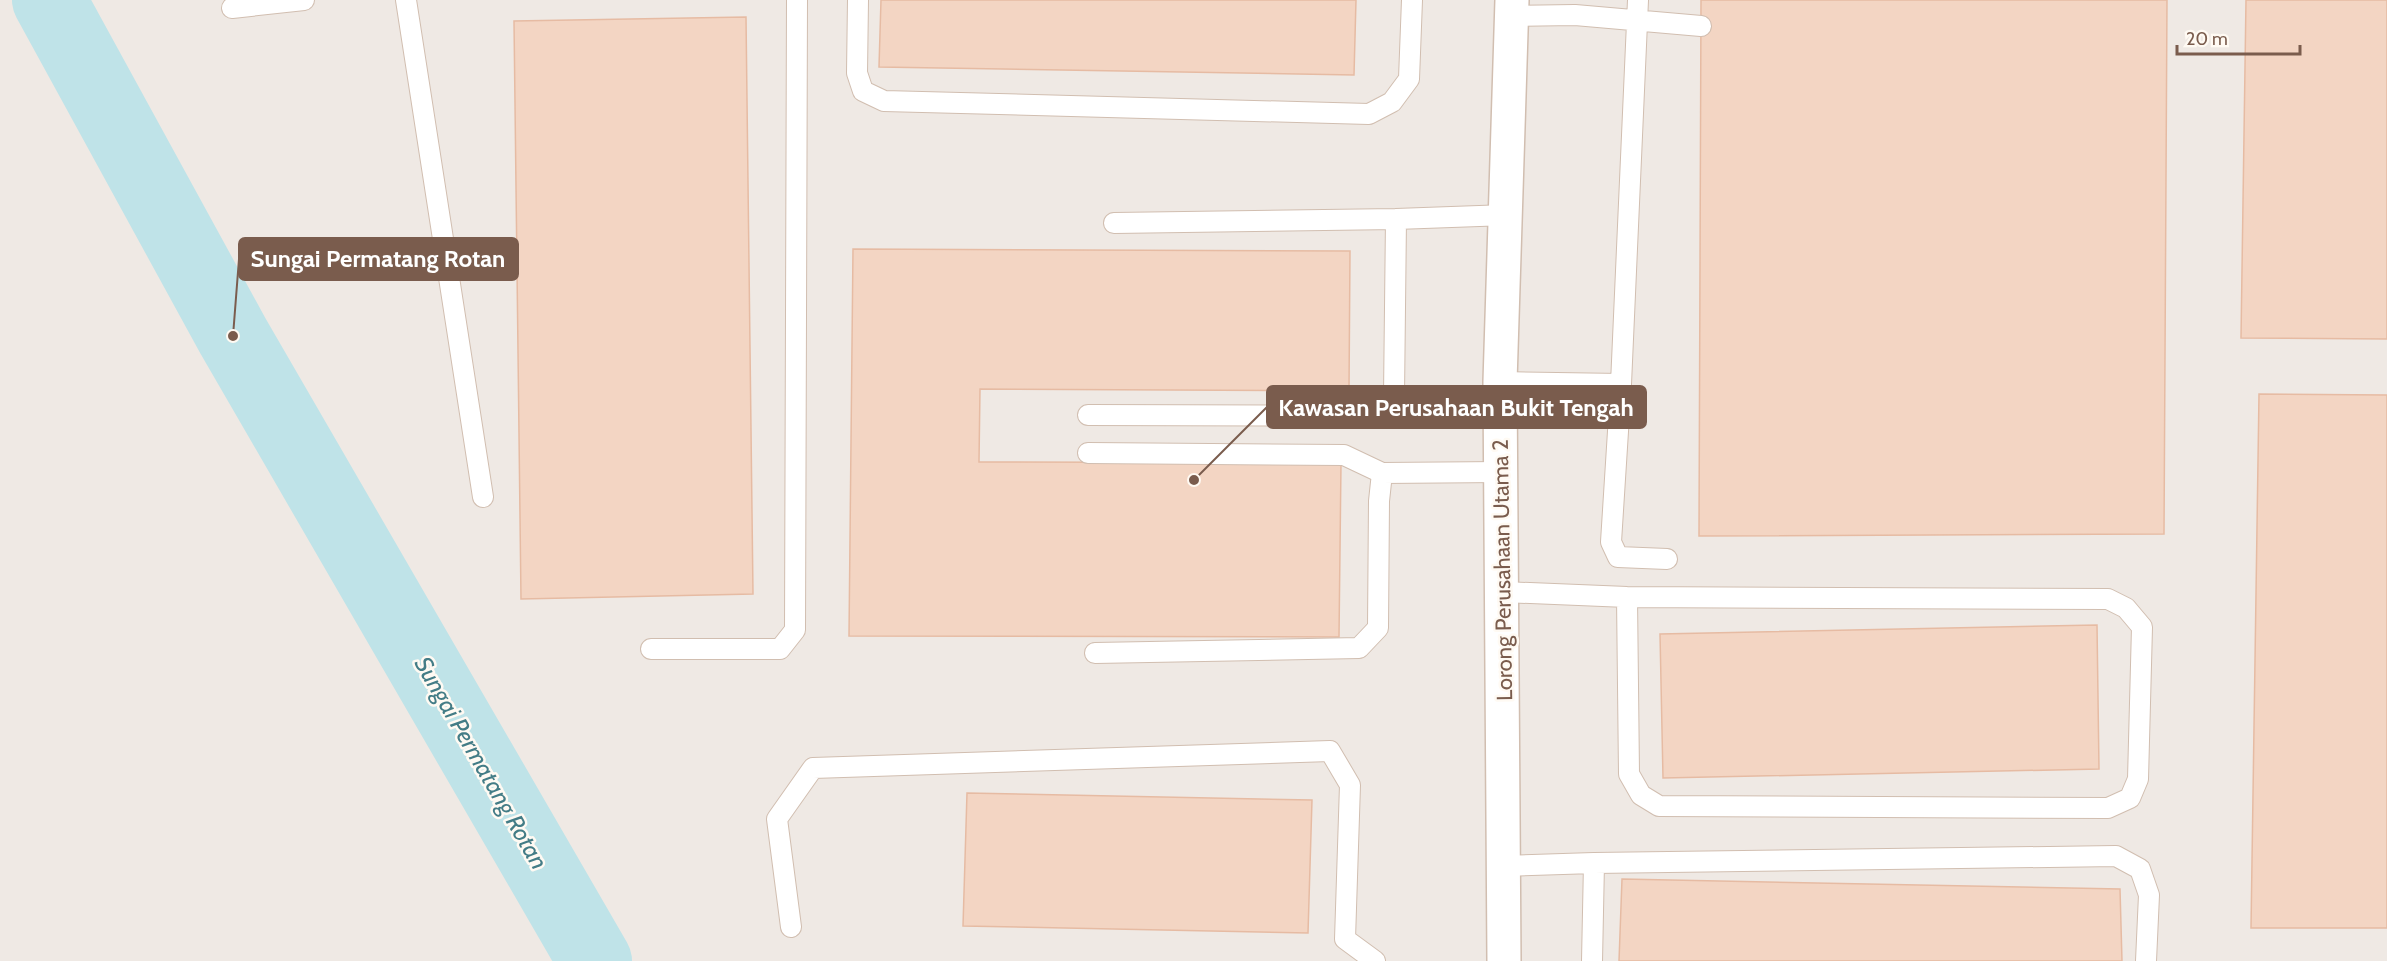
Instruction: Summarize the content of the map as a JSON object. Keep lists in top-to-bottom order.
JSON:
{
  "streets": {
    "street": ["Lorong Perusahaan Utama 2"]
  },
  "water": ["Sungai Permatang Rotan"],
  "places": ["Sungai Permatang Rotan", "Kawasan Perusahaan Bukit Tengah"],
  "scale_bar": "20 m"
}
